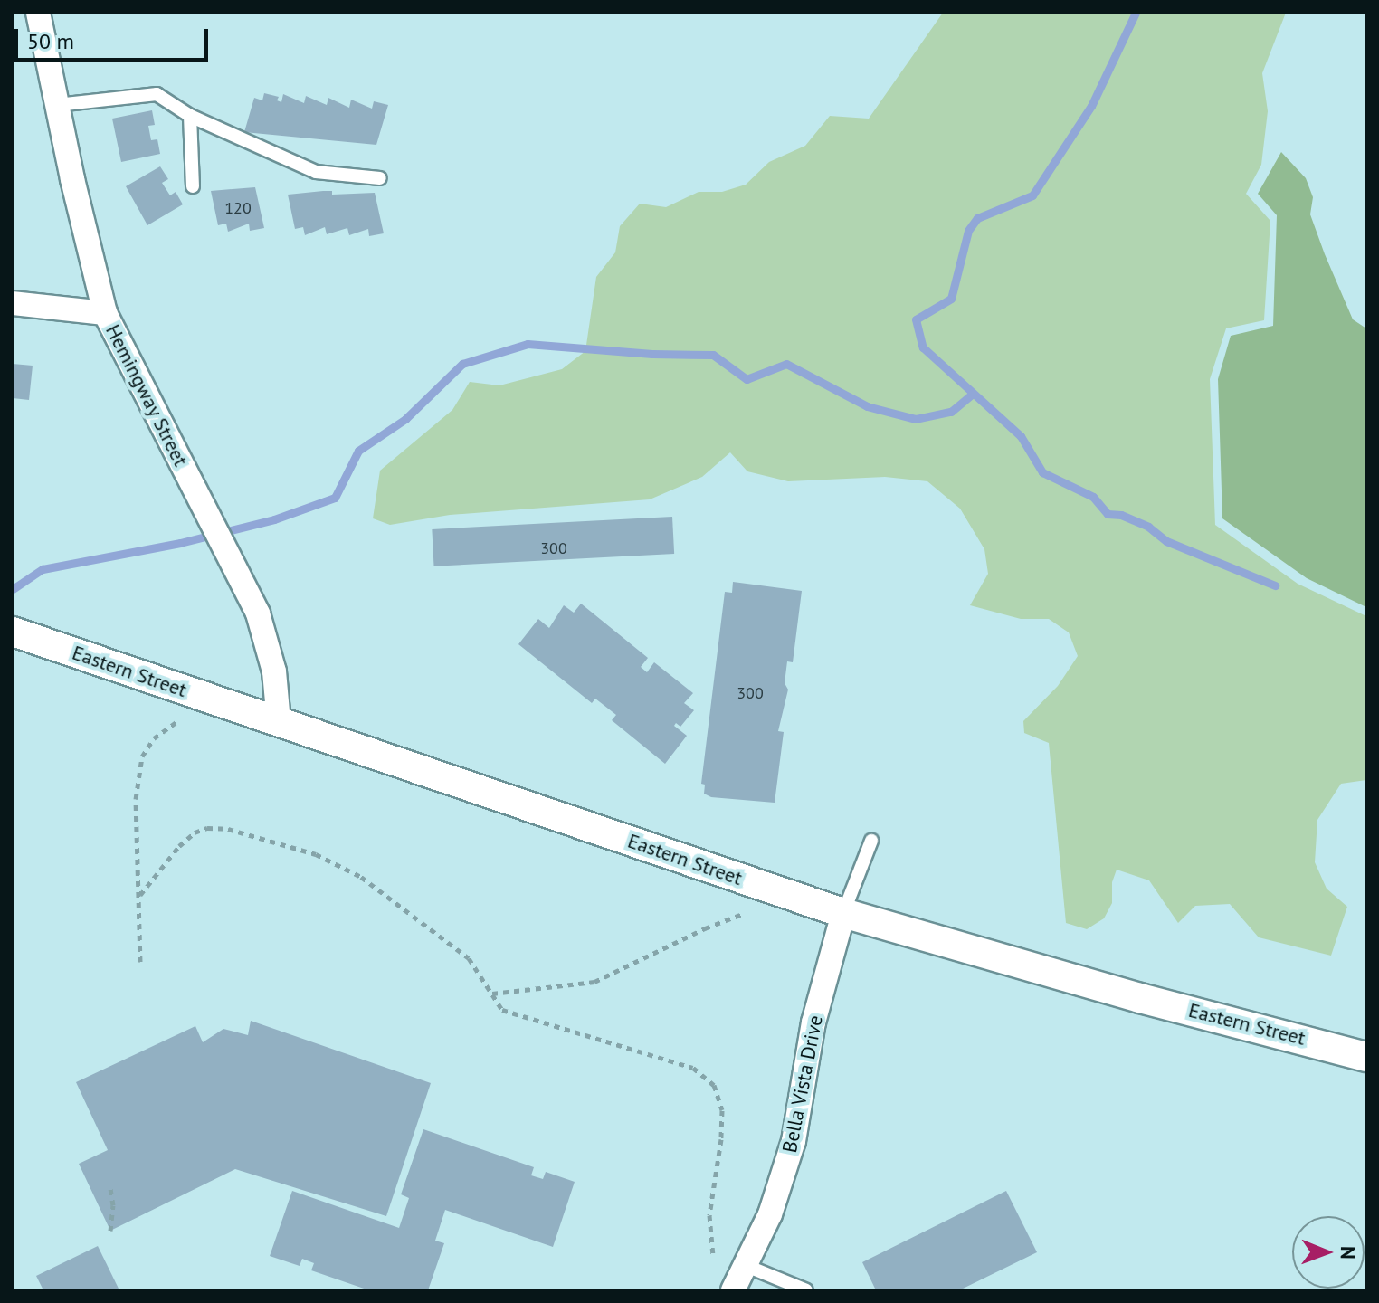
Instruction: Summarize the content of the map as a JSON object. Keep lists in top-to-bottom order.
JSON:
{
  "streets": {
    "street": ["Hemingway Street", "Eastern Street", "Bella Vista Drive"]
  },
  "crossings": [
    ["Hemingway Street", "Eastern Street"],
    ["Eastern Street", "Bella Vista Drive"]
  ],
  "house_numbers": ["120", "300", "300"],
  "scale_bar": "50 m",
  "north": "right"
}
